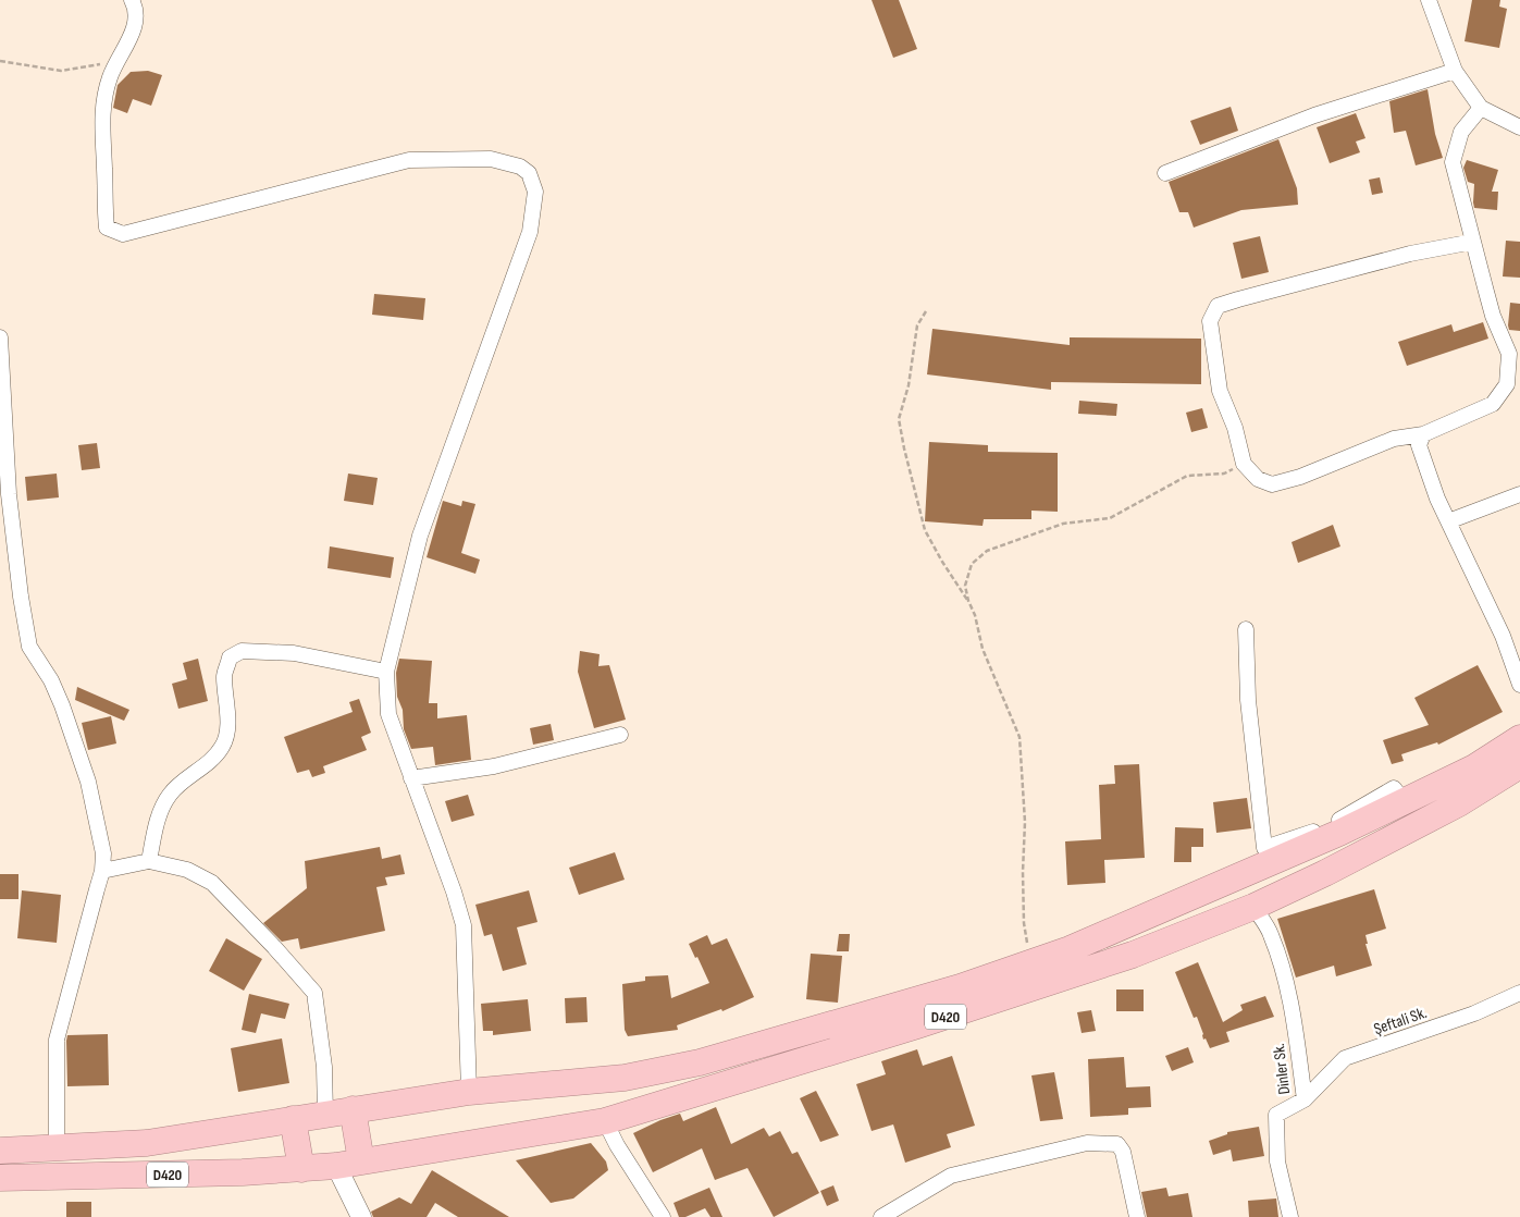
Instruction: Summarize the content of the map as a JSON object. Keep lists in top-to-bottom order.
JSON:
{
  "streets": {
    "highway": ["D420"],
    "street": ["Şeftali Sk.", "Dinler Sk."]
  },
  "crossings": [
    ["D420", "Dinler Sk."],
    ["Şeftali Sk.", "Dinler Sk."]
  ]
}
